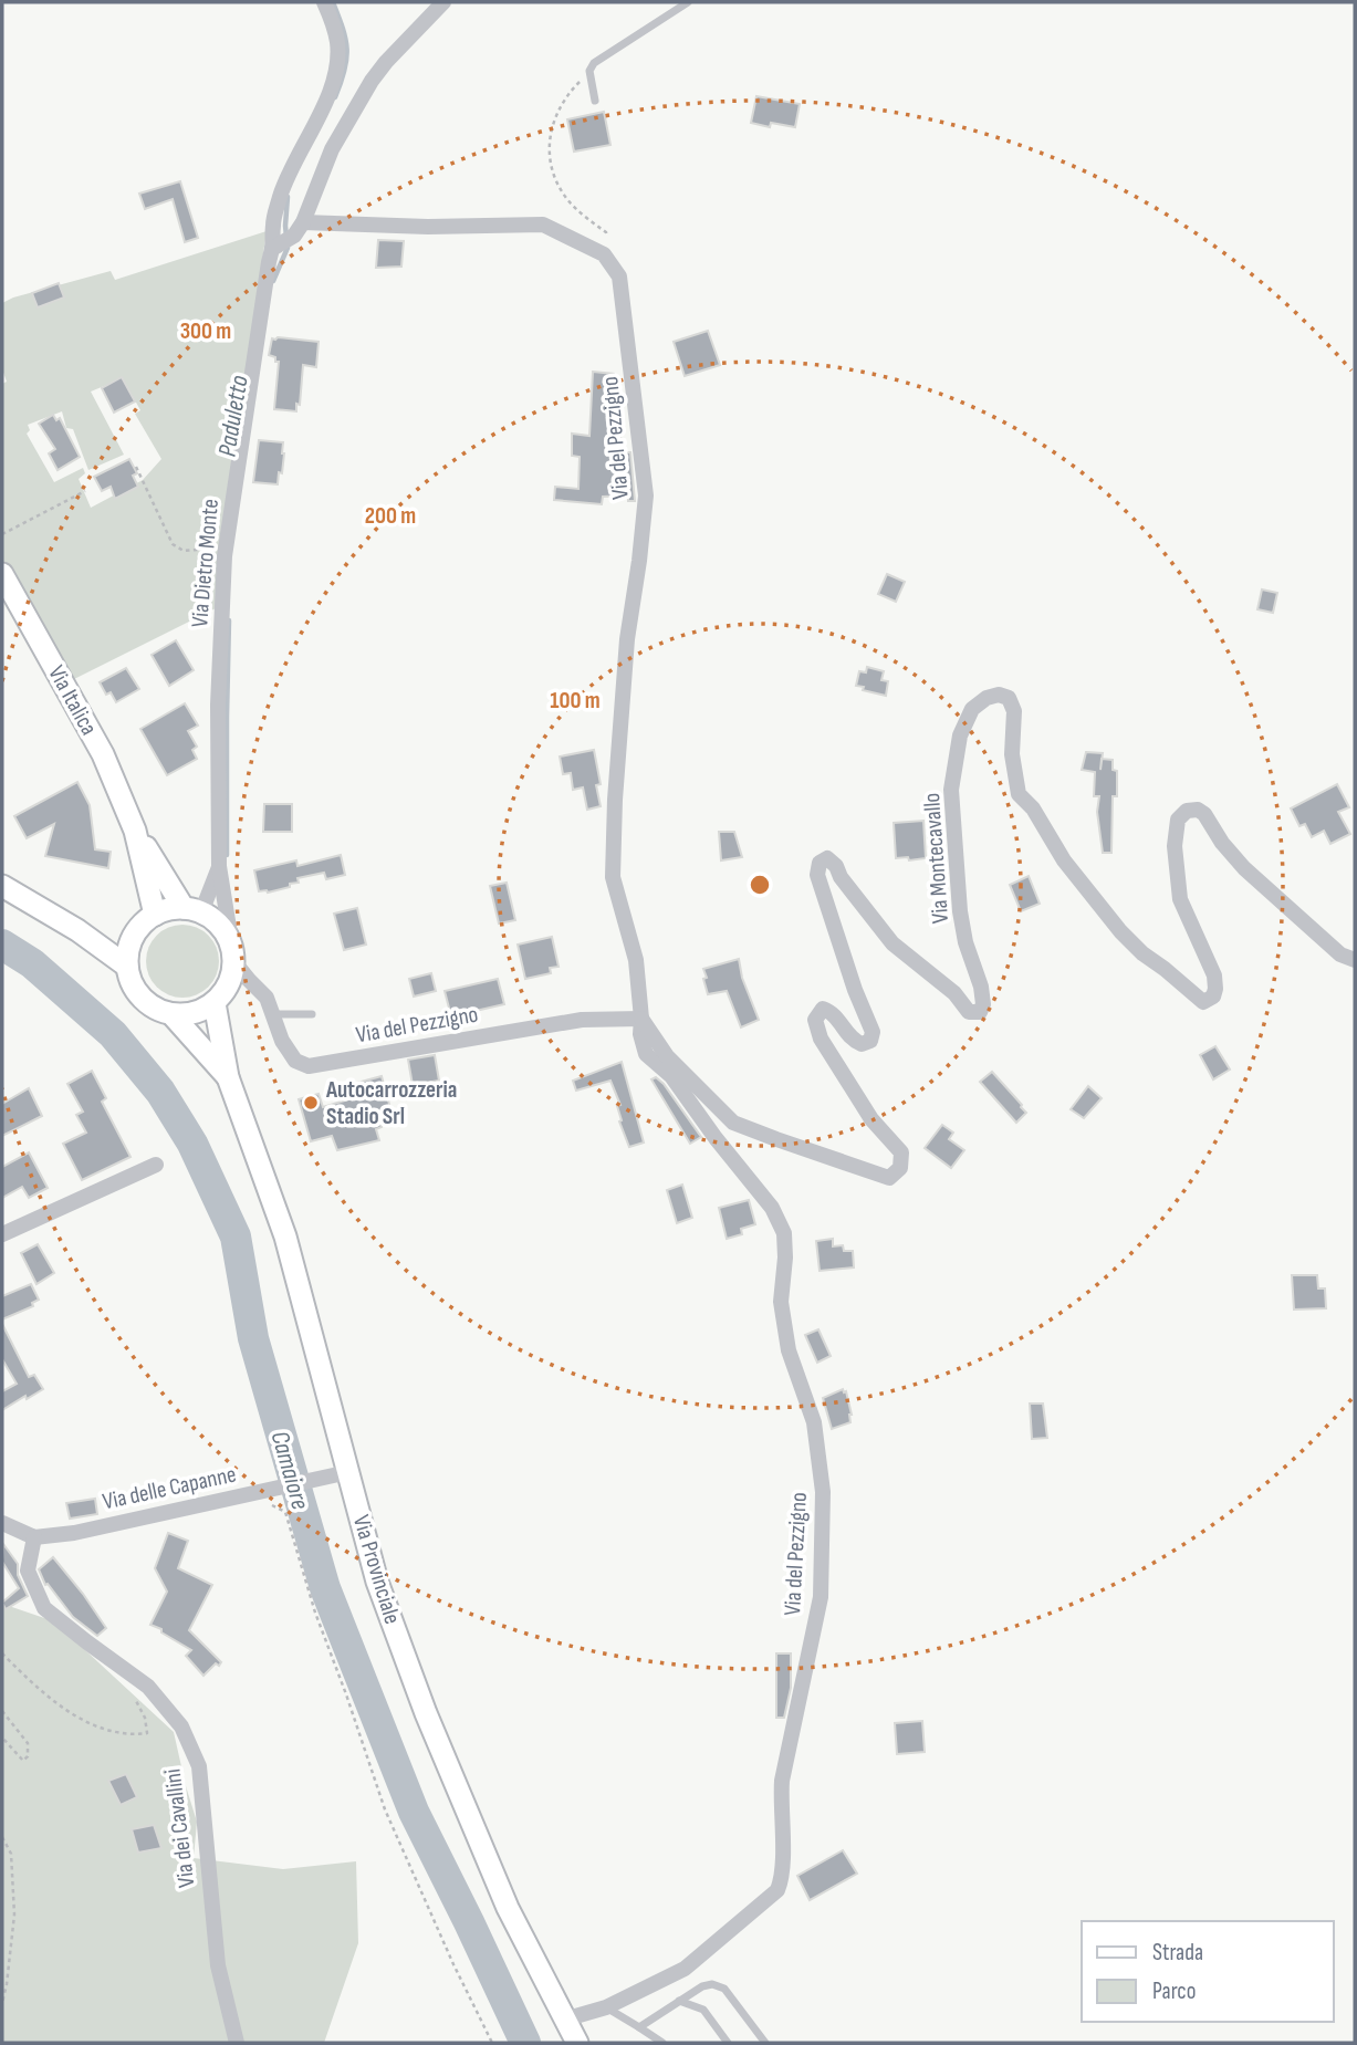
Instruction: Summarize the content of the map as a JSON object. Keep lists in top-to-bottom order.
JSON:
{
  "streets": {
    "main road": ["Via Italica", "Via Provinciale"],
    "street": [
      "Via del Pezzigno",
      "Via Dietro Monte",
      "Via Montecavallo",
      "Via delle Capanne",
      "Via dei Cavallini"
    ]
  },
  "crossings": [
    ["Via del Pezzigno", "Via Dietro Monte"],
    ["Via del Pezzigno", "Via Italica"],
    ["Via del Pezzigno", "Via Montecavallo"],
    ["Via del Pezzigno", "Via Provinciale"],
    ["Via Dietro Monte", "Via Italica"],
    ["Via Dietro Monte", "Via Provinciale"],
    ["Via Italica", "Via Provinciale"],
    ["Via delle Capanne", "Via Provinciale"],
    ["Via delle Capanne", "Via dei Cavallini"]
  ],
  "water": ["Paduletto", "Camaiore"],
  "places": ["Autocarrozzeria Stadio Srl"],
  "legend": ["Strada", "Parco"],
  "rings": ["300 m", "200 m", "100 m"]
}
